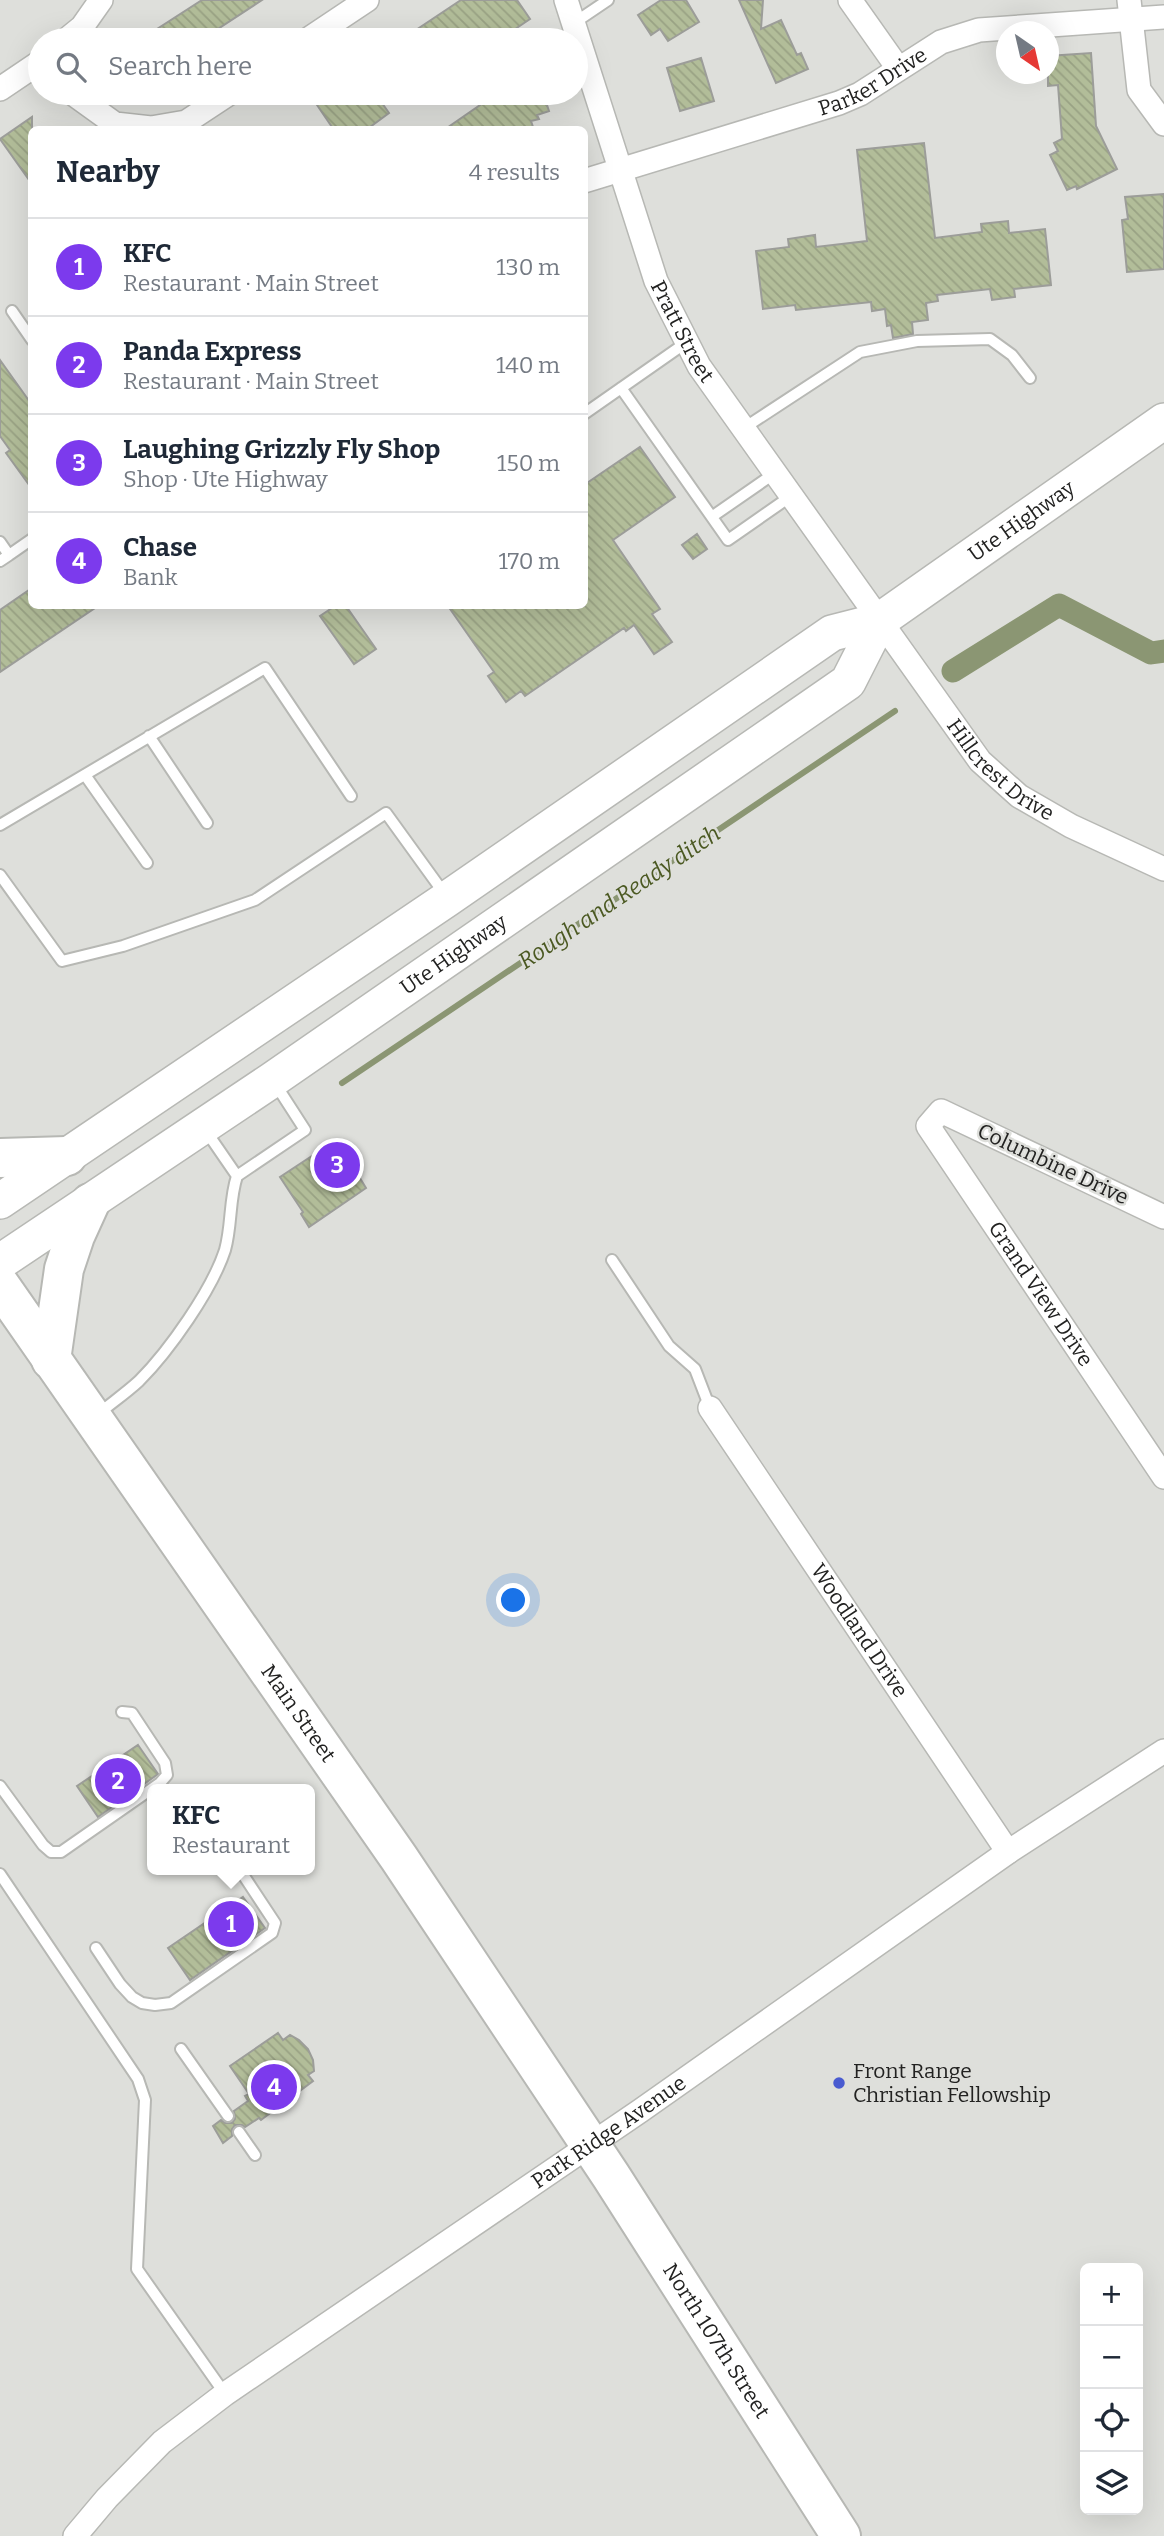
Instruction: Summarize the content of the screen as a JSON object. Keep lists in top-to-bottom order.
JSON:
{
  "streets": {
    "highway": ["Main Street", "North 107th Street"],
    "main road": ["Ute Highway"],
    "street": [
      "Parker Drive",
      "Pratt Street",
      "Hillcrest Drive",
      "Columbine Drive",
      "Grand View Drive",
      "Woodland Drive",
      "Park Ridge Avenue"
    ]
  },
  "crossings": [
    ["Parker Drive", "Pratt Street"],
    ["Pratt Street", "Ute Highway"],
    ["Pratt Street", "Hillcrest Drive"],
    ["Ute Highway", "Hillcrest Drive"],
    ["Columbine Drive", "Grand View Drive"],
    ["Woodland Drive", "Park Ridge Avenue"],
    ["Main Street", "Park Ridge Avenue"],
    ["Main Street", "North 107th Street"],
    ["Park Ridge Avenue", "North 107th Street"]
  ],
  "water": ["Rough and Ready ditch"],
  "places": ["Front Range Christian Fellowship"],
  "north": "bottom right",
  "page": {
    "search": "Search here",
    "heading": ["Nearby", "4 results"],
    "list": [
      {
        "mark": "1",
        "name": "KFC",
        "note": "Restaurant · Main Street",
        "value": "130 m"
      },
      {
        "mark": "2",
        "name": "Panda Express",
        "note": "Restaurant · Main Street",
        "value": "140 m"
      },
      {
        "mark": "3",
        "name": "Laughing Grizzly Fly Shop",
        "note": "Shop · Ute Highway",
        "value": "150 m"
      },
      {
        "mark": "4",
        "name": "Chase",
        "note": "Bank",
        "value": "170 m"
      }
    ],
    "pins": [
      "3",
      "2",
      "1",
      "4"
    ],
    "popup": ["KFC", "Restaurant"],
    "map_buttons": ["+", "−"]
  }
}
